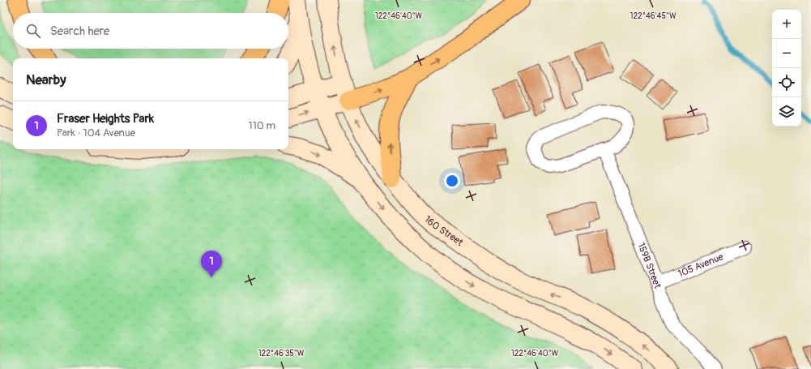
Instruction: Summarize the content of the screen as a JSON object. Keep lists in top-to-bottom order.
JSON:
{
  "streets": {
    "street": ["160 Street", "105 Avenue", "159B Street"]
  },
  "crossings": [
    ["105 Avenue", "159B Street"]
  ],
  "page": {
    "map_buttons": ["+", "−"],
    "search": "Search here",
    "heading": "Nearby",
    "list": [
      {
        "mark": "1",
        "name": "Fraser Heights Park",
        "note": "Park · 104 Avenue",
        "value": "110 m"
      }
    ],
    "pins": "1"
  },
  "coordinates": ["122°46'40\"W", "122°46'45\"W", "122°46'35\"W"]
}
